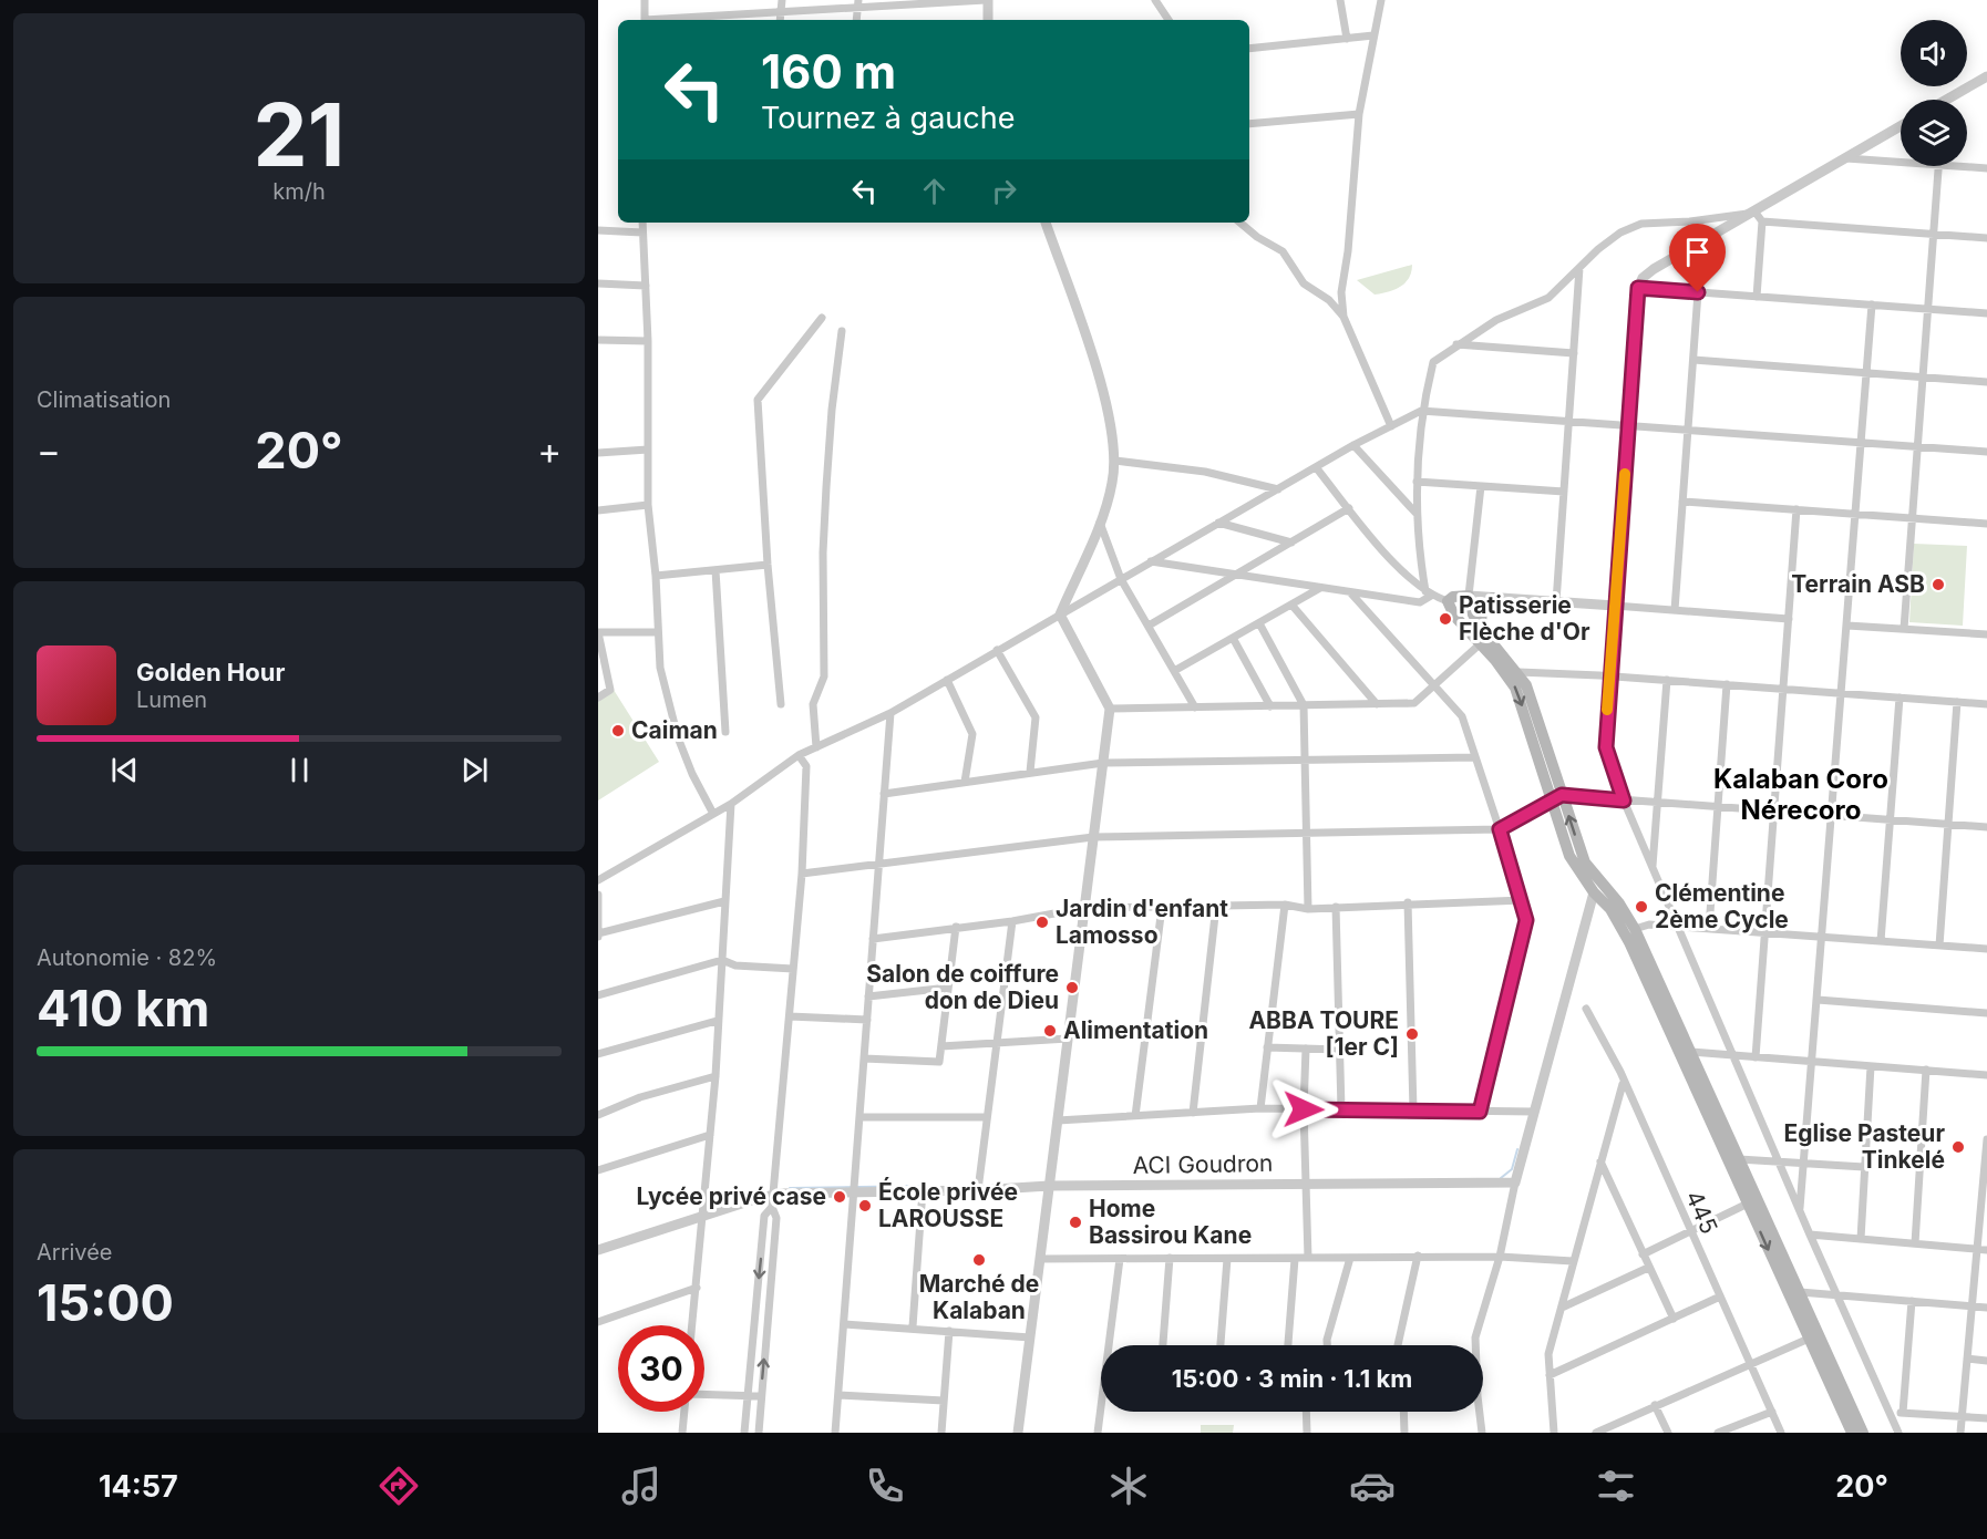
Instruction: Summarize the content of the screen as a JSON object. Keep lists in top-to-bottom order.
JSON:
{
  "streets": {
    "street": ["ACI Goudron", "445"]
  },
  "districts": ["Kalaban Coro Nérecoro"],
  "places": [
    "Terrain ASB",
    "Patisserie Flèche d'Or",
    "Caiman",
    "Clémentine 2ème Cycle",
    "Jardin d'enfant Lamosso",
    "Salon de coiffure don de Dieu",
    "Alimentation",
    "ABBA TOURE [1er C]",
    "Eglise Pasteur Tinkelé",
    "Lycée privé case",
    "École privée LAROUSSE",
    "Home Bassirou Kane",
    "Marché de Kalaban"
  ],
  "page": {
    "tile": [
      ["21", "km/h"],
      "Climatisation",
      ["Autonomie · 82%", "410 km"],
      ["Arrivée", "15:00"]
    ],
    "turn": ["160 m", "Tournez à gauche"],
    "heat": ["−", "20°", "+"],
    "song": ["Golden Hour", "Lumen"],
    "limit": "30",
    "trip": "15:00 · 3 min · 1.1 km",
    "tabs": ["14:57", "20°"]
  }
}
